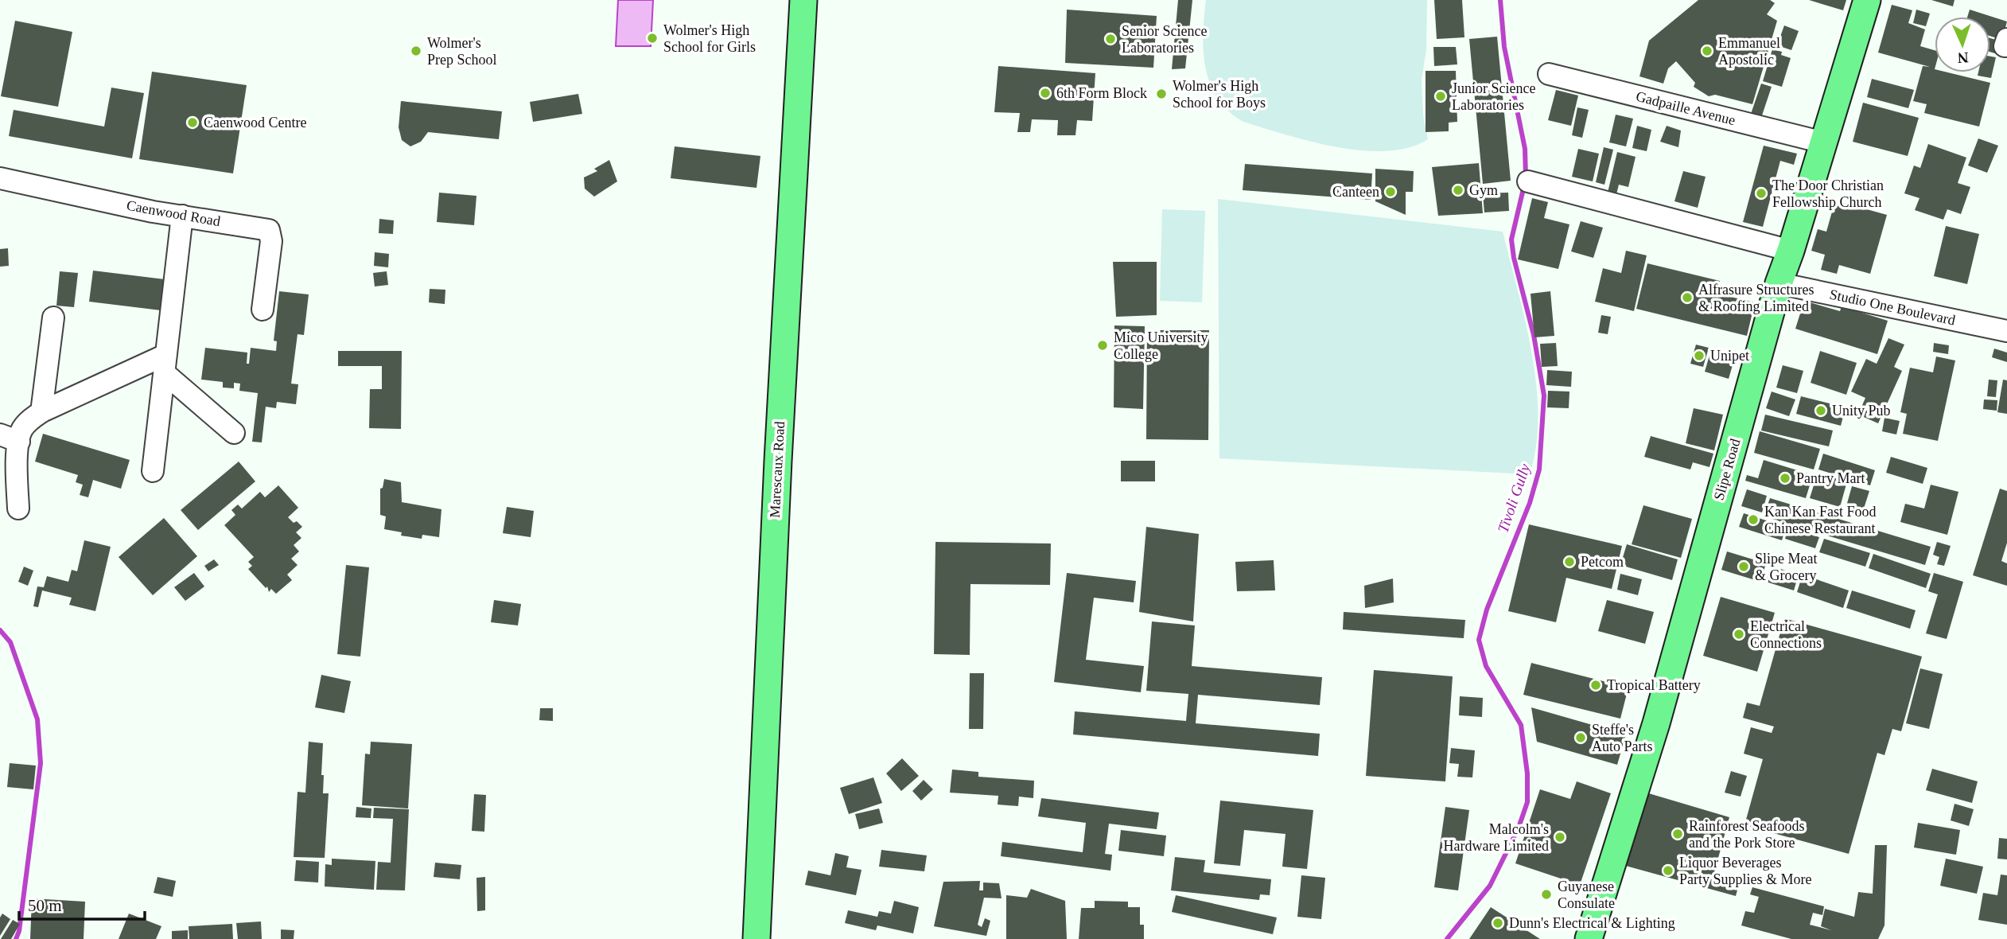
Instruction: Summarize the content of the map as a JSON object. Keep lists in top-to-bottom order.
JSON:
{
  "streets": {
    "main road": ["Marescaux Road", "Slipe Road"],
    "street": ["Gadpaille Avenue", "Caenwood Road", "Studio One Boulevard"]
  },
  "crossings": [
    ["Gadpaille Avenue", "Slipe Road"],
    ["Studio One Boulevard", "Slipe Road"]
  ],
  "water": ["Tivoli Gully"],
  "places": [
    "Wolmer's High School for Girls",
    "Senior Science Laboratories",
    "Wolmer's Prep School",
    "Emmanuel Apostolic",
    "6th Form Block",
    "Wolmer's High School for Boys",
    "Junior Science Laboratories",
    "Caenwood Centre",
    "Gym",
    "Canteen",
    "The Door Christian Fellowship Church",
    "Alfrasure Structures & Roofing Limited",
    "Mico University College",
    "Unipet",
    "Unity Pub",
    "Pantry Mart",
    "Kan Kan Fast Food Chinese Restaurant",
    "Petcom",
    "Slipe Meat & Grocery",
    "Electrical Connections",
    "Tropical Battery",
    "Steffe's Auto Parts",
    "Rainforest Seafoods and the Pork Store",
    "Malcolm's Hardware Limited",
    "Liquor Beverages Party Supplies & More",
    "Guyanese Consulate",
    "Dunn's Electrical & Lighting"
  ],
  "scale_bar": "50 m",
  "north": "bottom"
}
